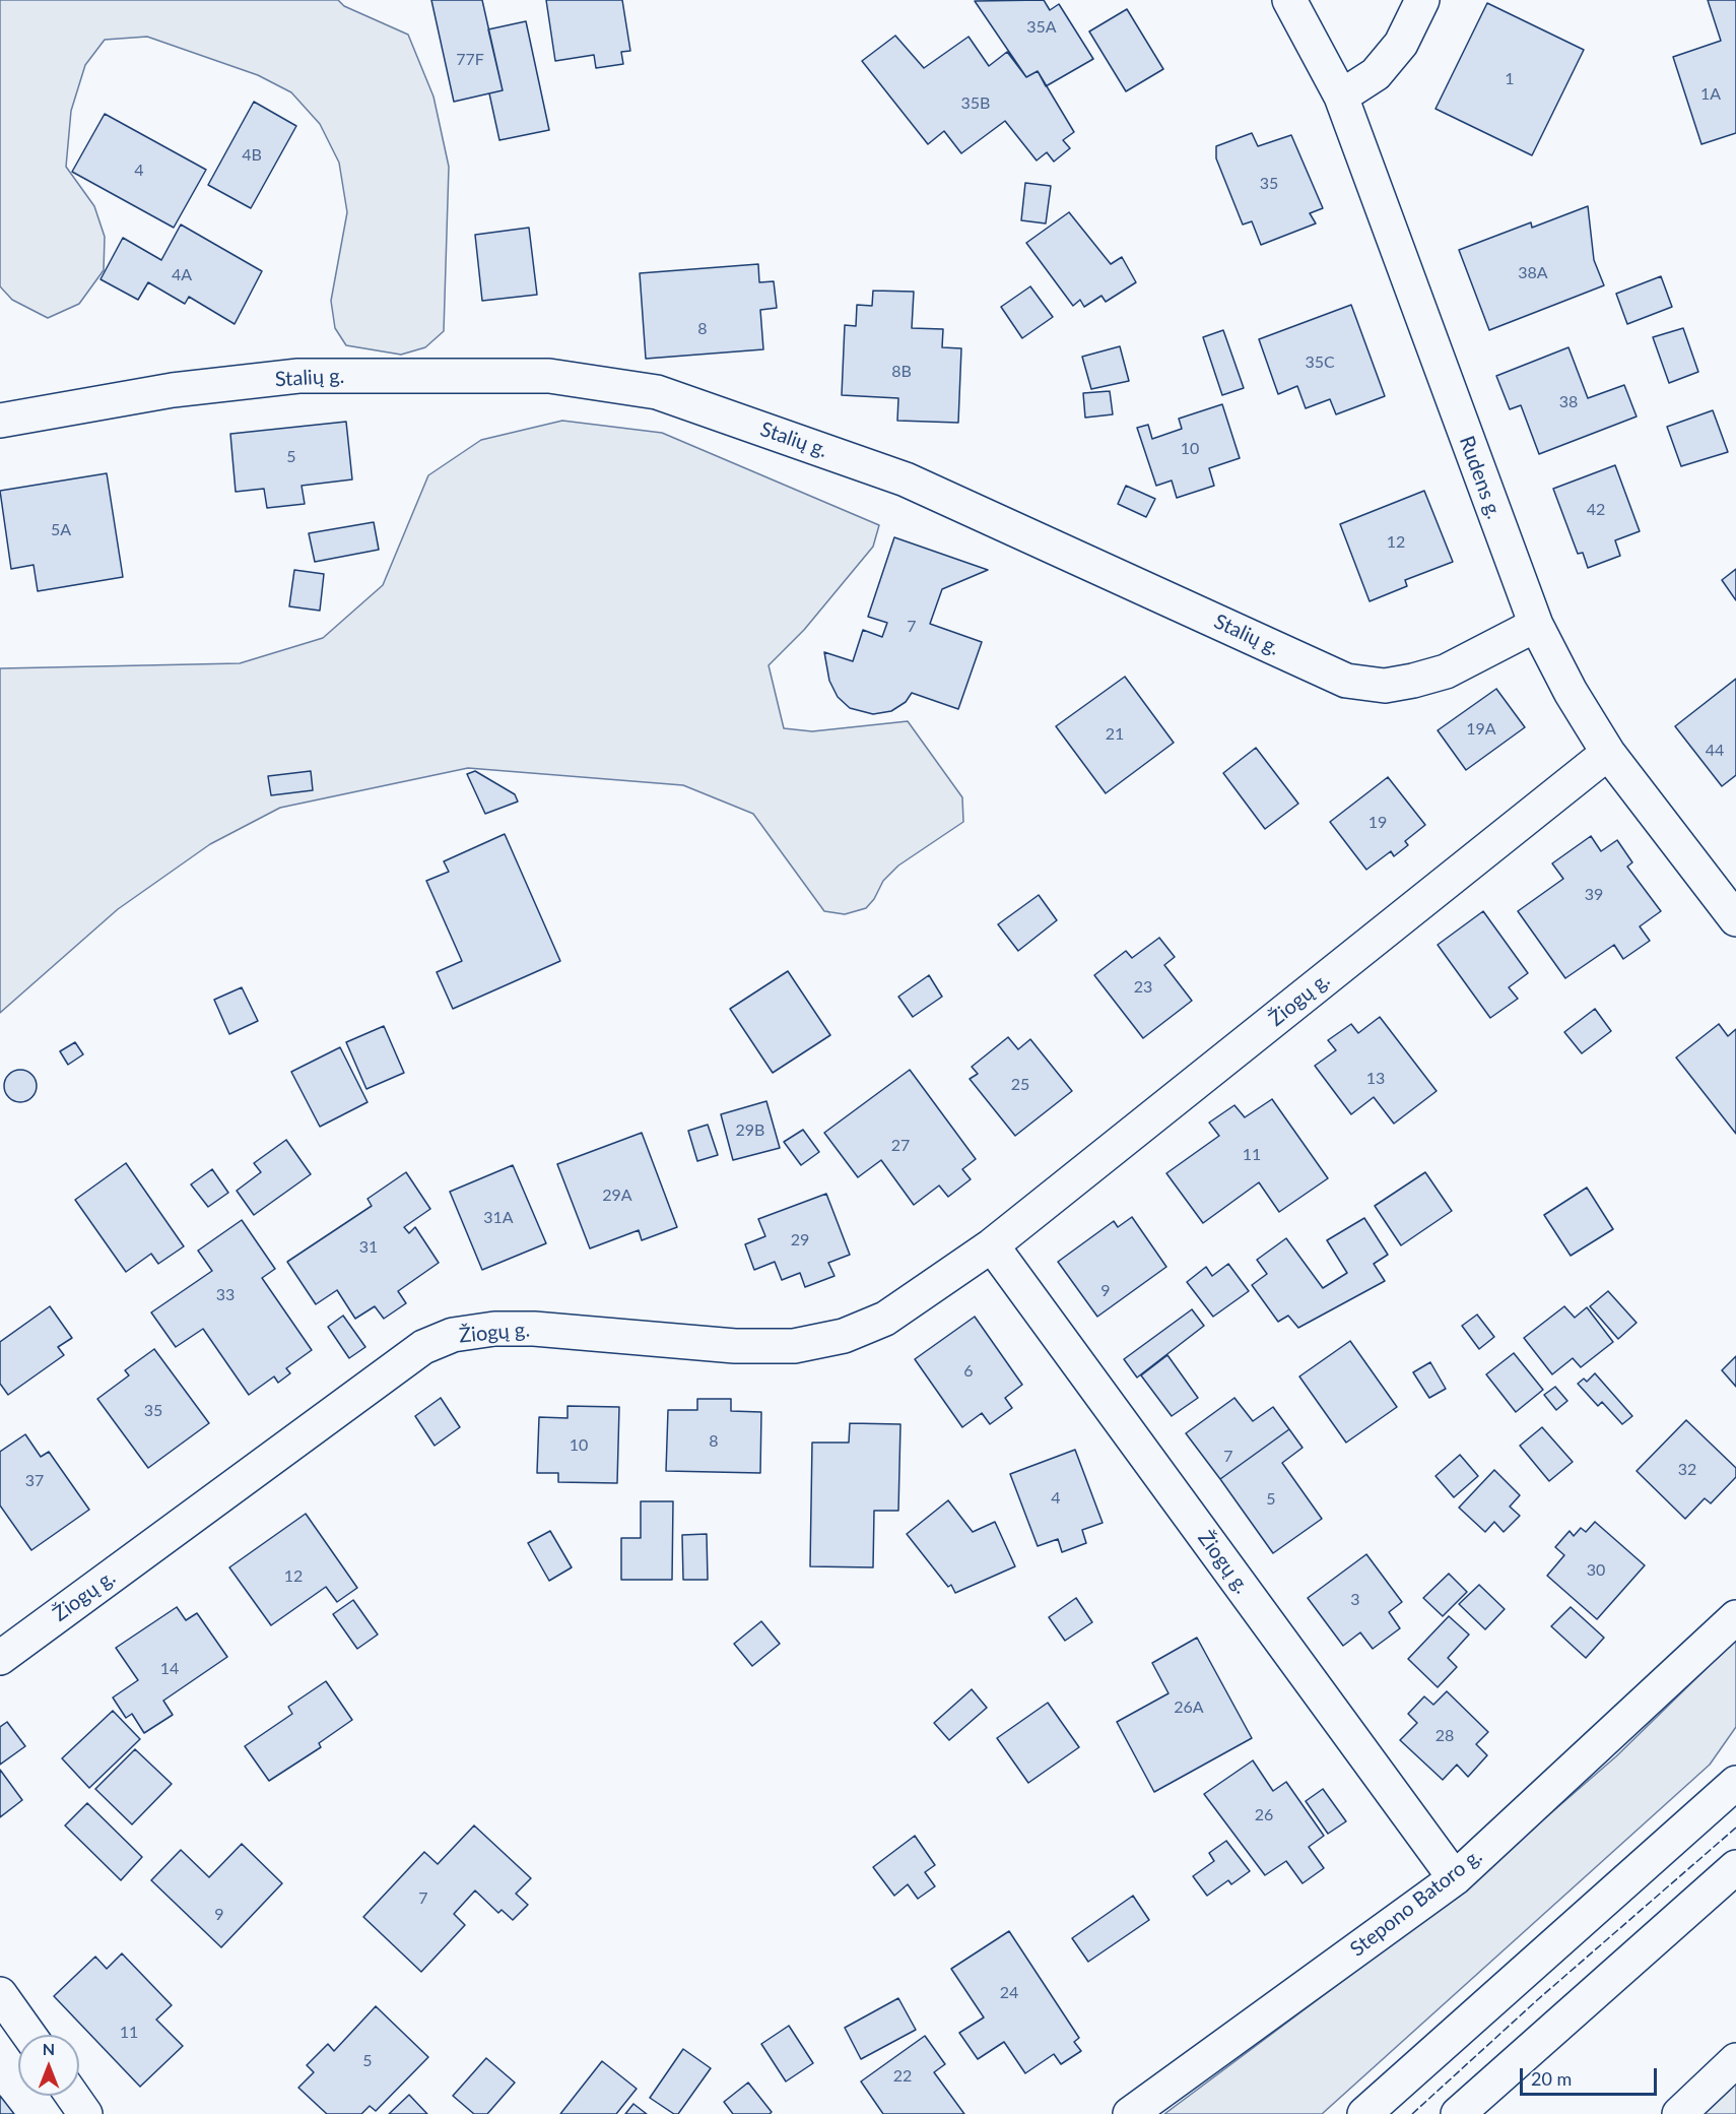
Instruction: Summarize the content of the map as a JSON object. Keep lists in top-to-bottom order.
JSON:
{
  "streets": {
    "street": [
      "Stalių g.",
      "Rudens g.",
      "Žiogų g.",
      "Stepono Batoro g."
    ]
  },
  "crossings": [
    ["Stalių g.", "Rudens g."],
    ["Rudens g.", "Žiogų g."],
    ["Žiogų g.", "Stepono Batoro g."]
  ],
  "house_numbers": [
    "35A",
    "77F",
    "1",
    "1A",
    "35B",
    "4B",
    "4",
    "35",
    "38A",
    "4A",
    "8",
    "35C",
    "8B",
    "38",
    "10",
    "5",
    "42",
    "5A",
    "12",
    "7",
    "19A",
    "21",
    "44",
    "19",
    "39",
    "23",
    "13",
    "25",
    "29B",
    "27",
    "11",
    "29A",
    "31A",
    "29",
    "31",
    "9",
    "33",
    "6",
    "35",
    "8",
    "10",
    "7",
    "32",
    "37",
    "4",
    "5",
    "30",
    "12",
    "3",
    "14",
    "26A",
    "28",
    "26",
    "7",
    "9",
    "24",
    "11",
    "5",
    "22"
  ],
  "scale_bar": "20 m",
  "north": "top"
}
